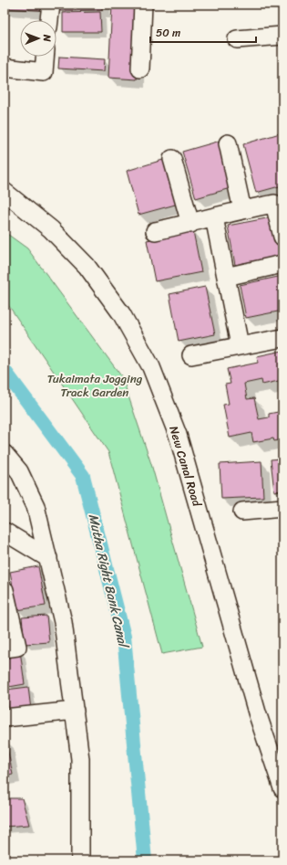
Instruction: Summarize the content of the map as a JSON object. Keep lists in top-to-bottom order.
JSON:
{
  "streets": {
    "street": ["New Canal Road"]
  },
  "water": ["Mutha Right Bank Canal"],
  "parks": ["Tukaimata Jogging Track Garden"],
  "scale_bar": "50 m",
  "north": "right"
}
